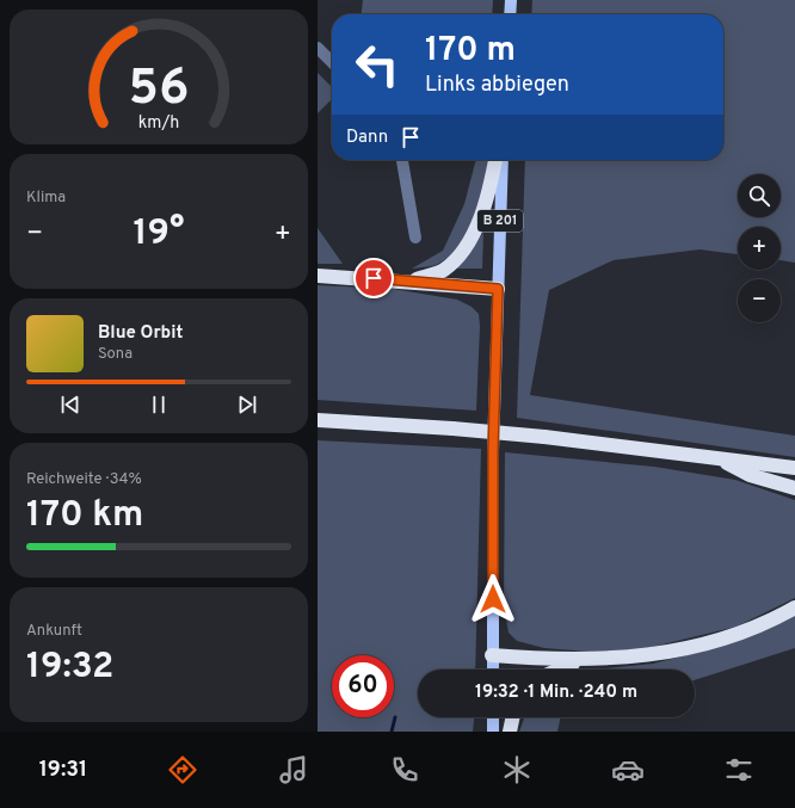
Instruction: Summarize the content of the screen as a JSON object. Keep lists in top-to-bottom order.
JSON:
{
  "streets": {
    "main road": ["B 201"]
  },
  "page": {
    "turn": ["170 m", "Links abbiegen"],
    "then": "Dann",
    "tile": [
      "Klima",
      ["Reichweite · 34%", "170 km"],
      ["Ankunft", "19:32"]
    ],
    "map_buttons": ["+", "−"],
    "heat": ["−", "19°", "+"],
    "song": ["Blue Orbit", "Sona"],
    "limit": "60",
    "trip": "19:32 · 1 Min. · 240 m",
    "tabs": "19:31",
    "gauge": ["56", "km/h"]
  }
}
